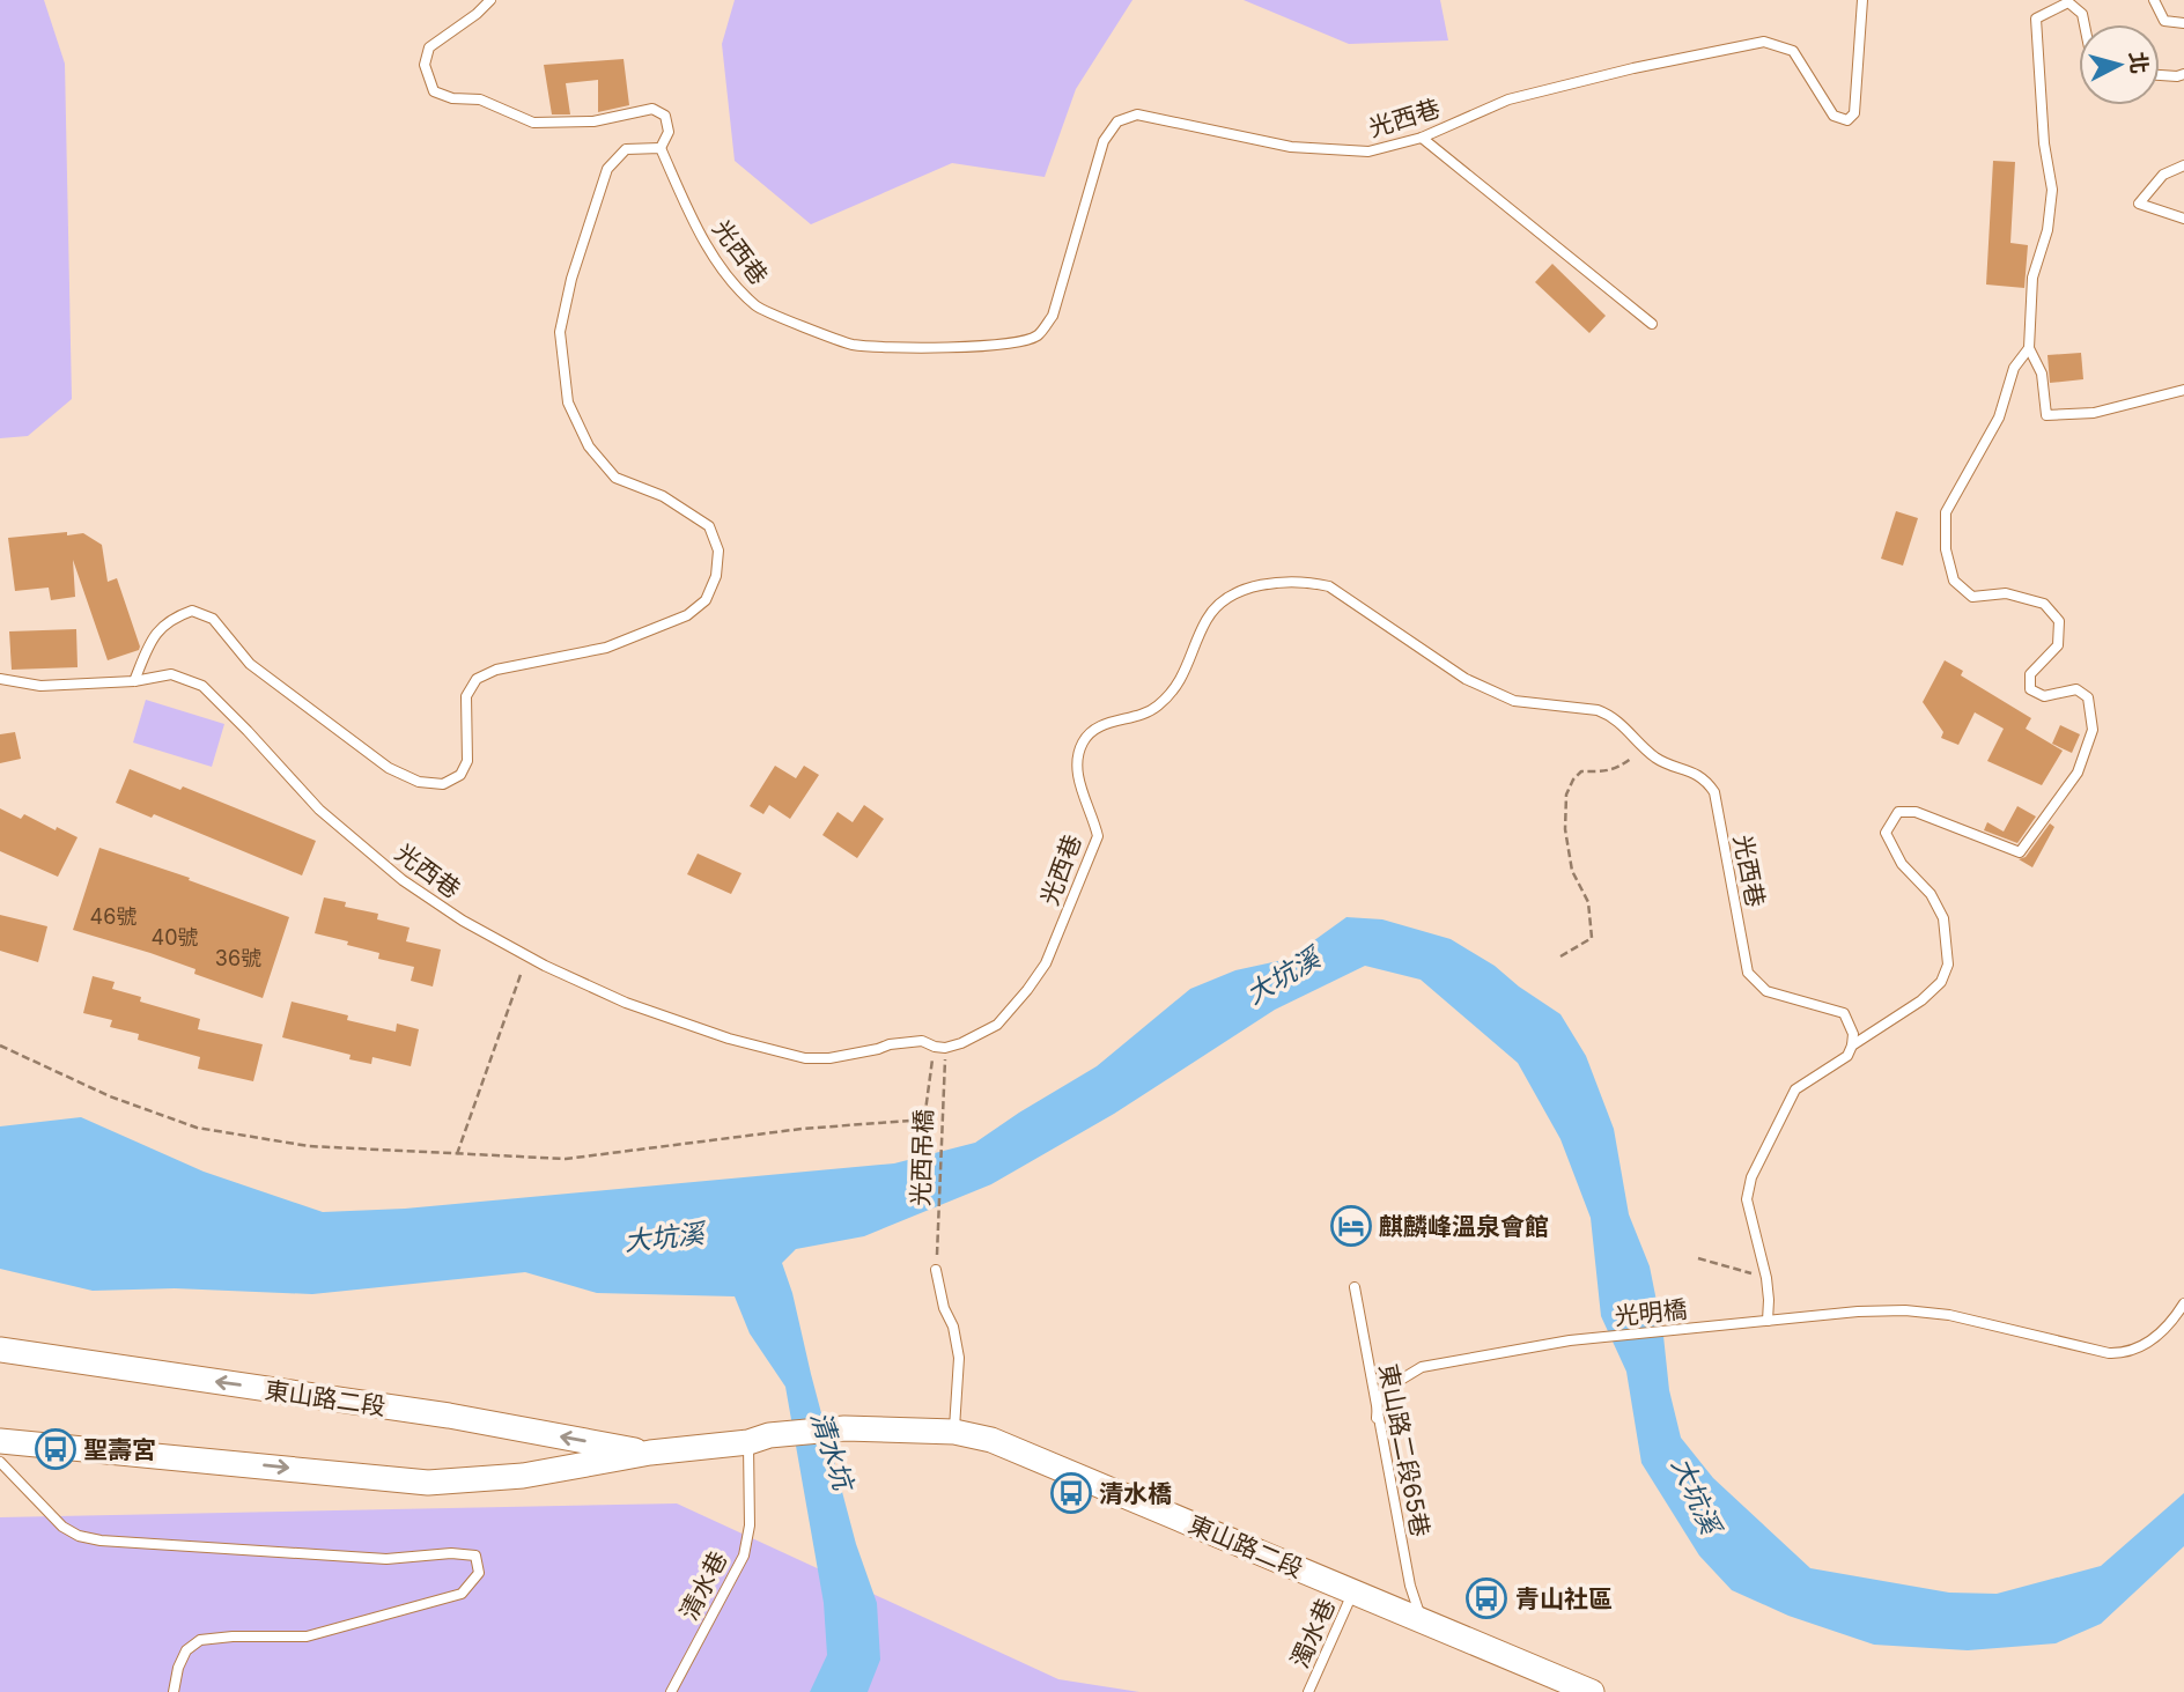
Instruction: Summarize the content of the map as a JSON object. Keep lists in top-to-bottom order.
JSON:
{
  "streets": {
    "main road": ["東山路二段"],
    "lane": [
      "光西巷",
      "光明橋",
      "東山路二段65巷",
      "清水巷",
      "濁水巷"
    ],
    "path": ["光西吊橋"]
  },
  "crossings": [
    ["光西巷", "光西吊橋"],
    ["光明橋", "東山路二段65巷"],
    ["東山路二段", "東山路二段65巷"],
    ["東山路二段", "清水巷"],
    ["東山路二段", "濁水巷"]
  ],
  "water": ["大坑溪", "清水坑"],
  "places": {
    "hotel": ["麒麟峰溫泉會館"],
    "bus stop": ["聖壽宮", "清水橋", "青山社區"]
  },
  "house_numbers": ["46號", "40號", "36號"],
  "north": "right"
}
